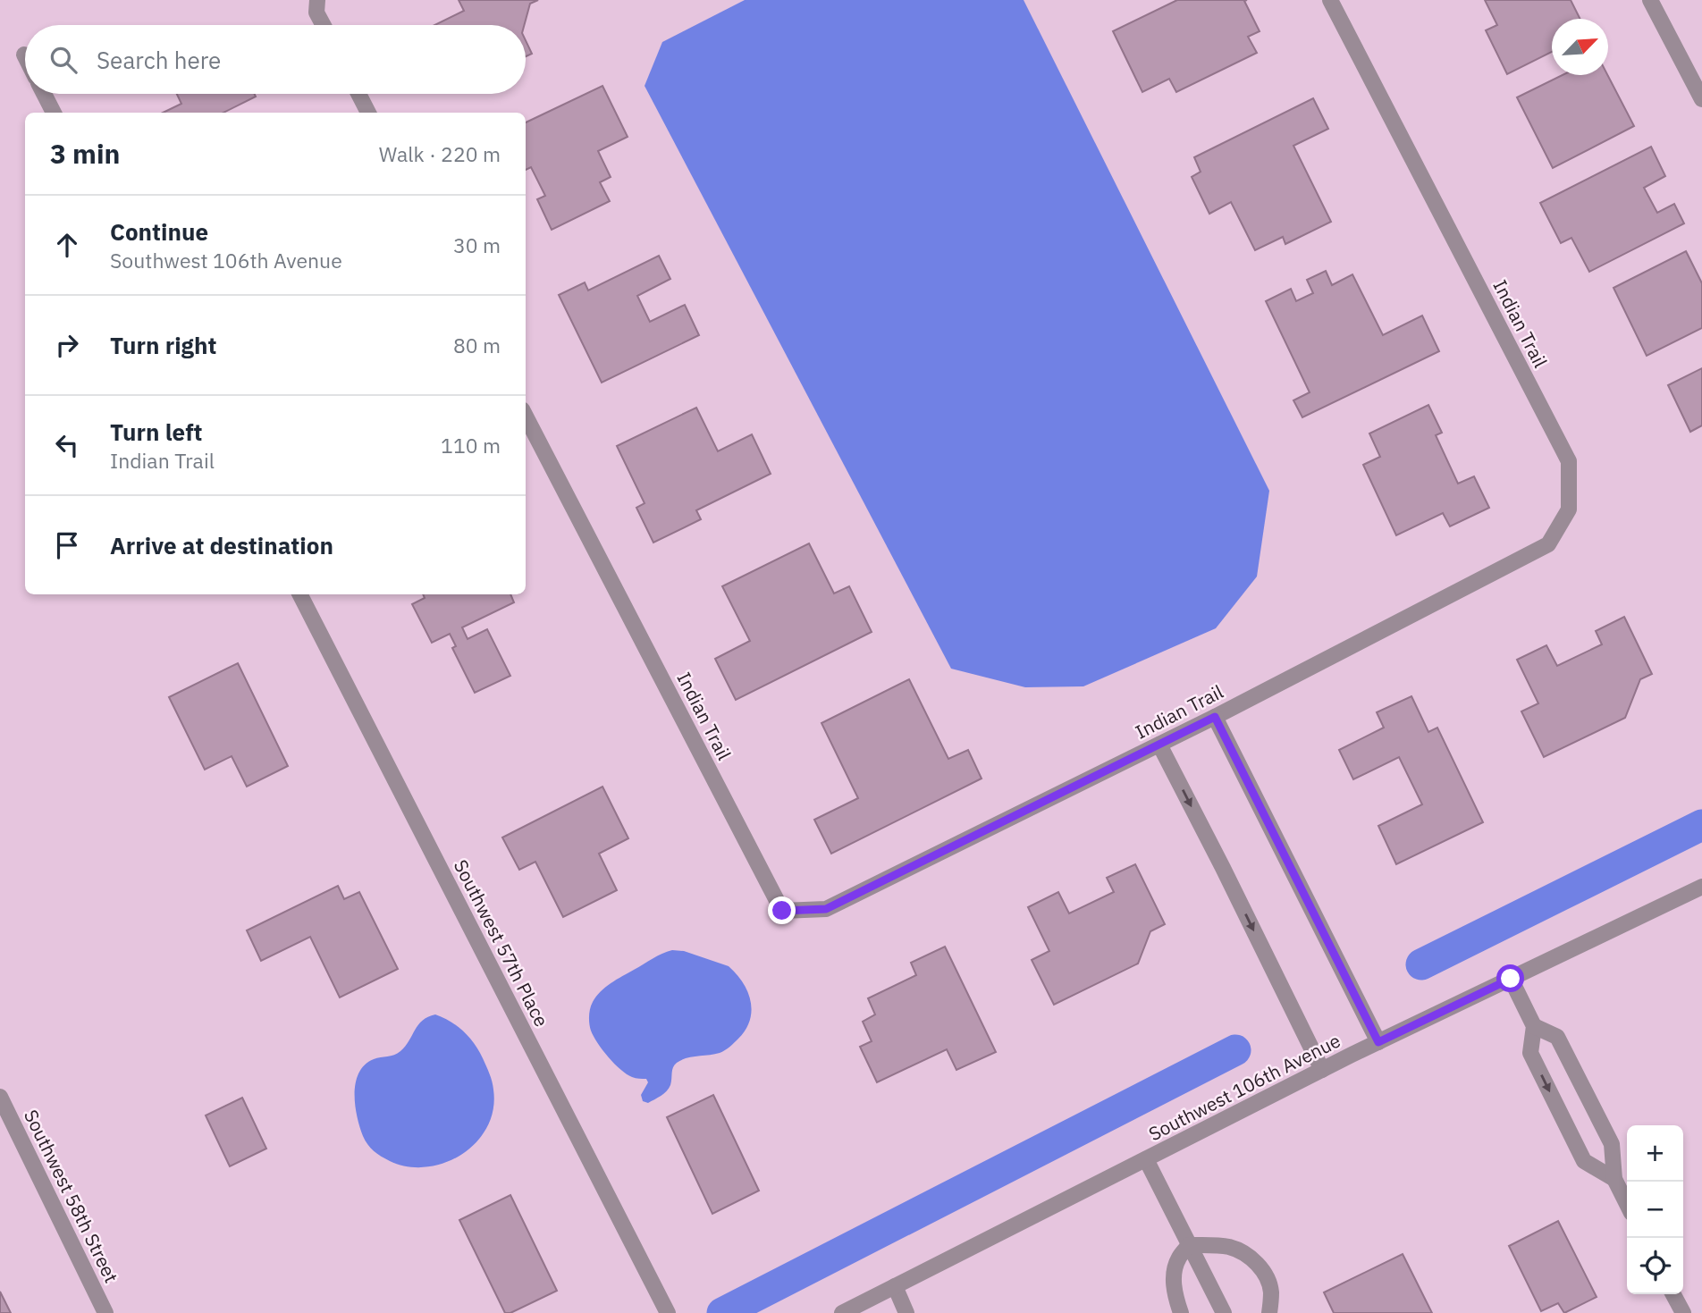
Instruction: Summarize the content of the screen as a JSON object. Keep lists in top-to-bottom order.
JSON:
{
  "streets": {
    "street": [
      "Indian Trail",
      "Southwest 57th Place",
      "Southwest 106th Avenue",
      "Southwest 58th Street"
    ]
  },
  "north": "top right",
  "page": {
    "search": "Search here",
    "heading": ["3 min", "Walk · 220 m"],
    "list": [
      ["Continue", "Southwest 106th Avenue", "30 m"],
      ["Turn right", "80 m"],
      ["Turn left", "Indian Trail", "110 m"],
      "Arrive at destination"
    ],
    "map_buttons": ["+", "−"]
  }
}
